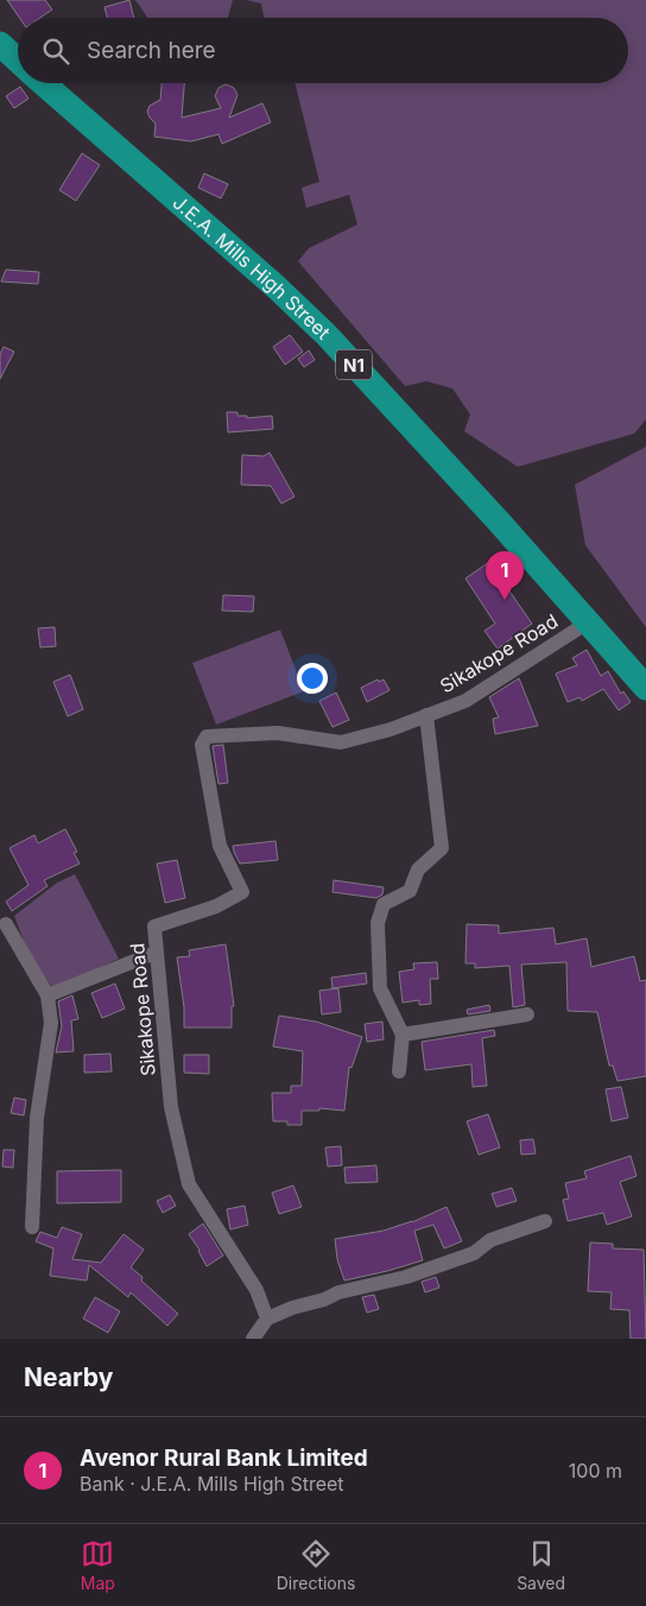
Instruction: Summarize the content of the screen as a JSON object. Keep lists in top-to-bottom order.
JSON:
{
  "streets": {
    "highway": ["J.E.A. Mills High Street", "N1"],
    "street": ["Sikakope Road"]
  },
  "crossings": [
    ["J.E.A. Mills High Street", "Sikakope Road"]
  ],
  "page": {
    "search": "Search here",
    "pins": "1",
    "heading": "Nearby",
    "list": [
      {
        "mark": "1",
        "name": "Avenor Rural Bank Limited",
        "note": "Bank · J.E.A. Mills High Street",
        "value": "100 m"
      }
    ],
    "nav": ["Map", "Directions", "Saved"]
  }
}
